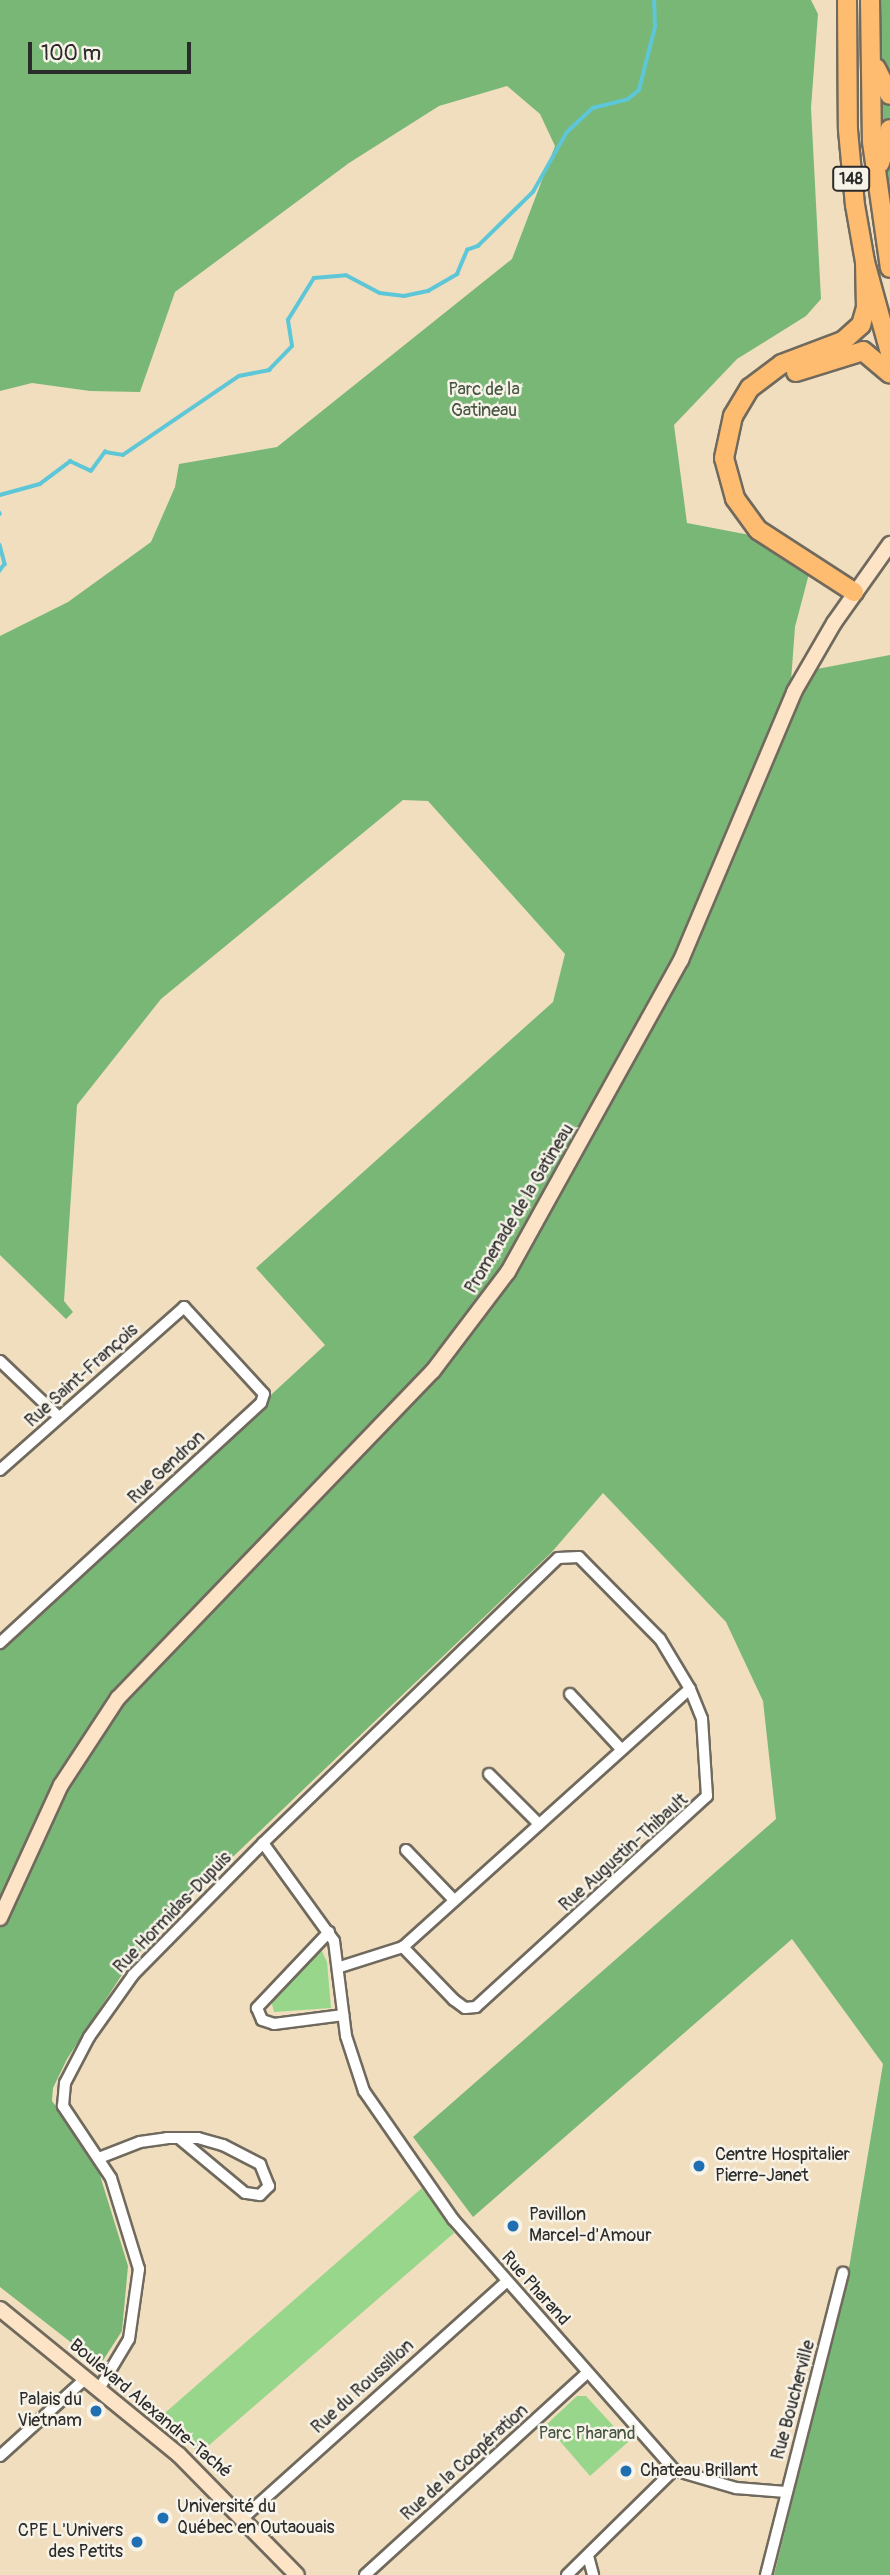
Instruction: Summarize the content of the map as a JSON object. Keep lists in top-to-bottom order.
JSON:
{
  "streets": {
    "highway": ["148"],
    "street": [
      "Promenade de la Gatineau",
      "Rue Saint-François",
      "Rue Gendron",
      "Rue Augustin-Thibault",
      "Rue Hormidas-Dupuis",
      "Rue Pharand",
      "Rue du Roussillon",
      "Rue Boucherville",
      "Boulevard Alexandre-Taché",
      "Rue de la Coopération"
    ]
  },
  "crossings": [
    ["Rue Saint-François", "Rue Gendron"],
    ["Rue Augustin-Thibault", "Rue Hormidas-Dupuis"],
    ["Rue Hormidas-Dupuis", "Rue Pharand"],
    ["Rue Hormidas-Dupuis", "Boulevard Alexandre-Taché"],
    ["Rue Pharand", "Rue du Roussillon"],
    ["Rue Pharand", "Rue de la Coopération"],
    ["Rue du Roussillon", "Boulevard Alexandre-Taché"]
  ],
  "parks": ["Parc de la Gatineau", "Parc Pharand"],
  "places": [
    "Centre Hospitalier Pierre-Janet",
    "Pavillon Marcel-d'Amour",
    "Palais du Vietnam",
    "Chateau Brillant",
    "Université du Québec en Outaouais",
    "CPE L'Univers des Petits"
  ],
  "scale_bar": "100 m"
}
